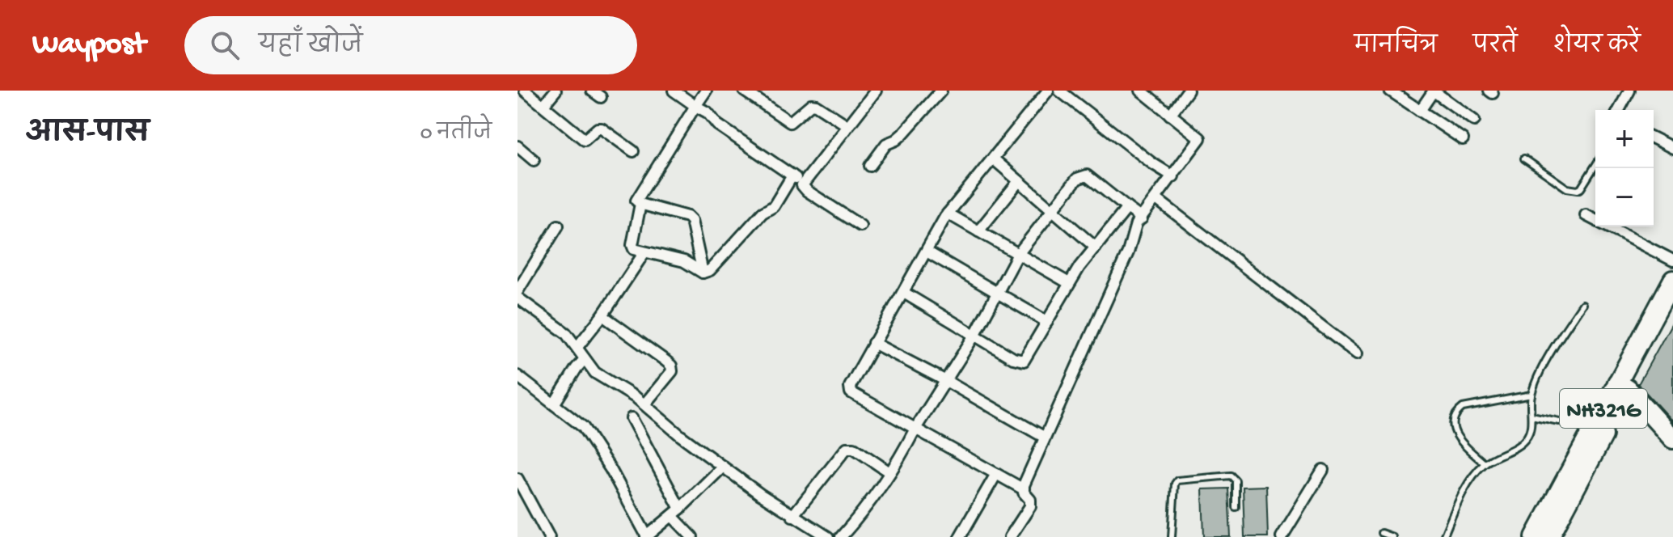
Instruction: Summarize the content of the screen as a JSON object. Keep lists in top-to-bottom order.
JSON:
{
  "streets": {
    "highway": ["NH321G"]
  },
  "page": {
    "header": "Waypost",
    "search": "यहाँ खोजें",
    "nav": ["मानचित्र", "परतें", "शेयर करें"],
    "heading": ["आस-पास", "0 नतीजे"],
    "map_buttons": ["+", "−"]
  }
}
